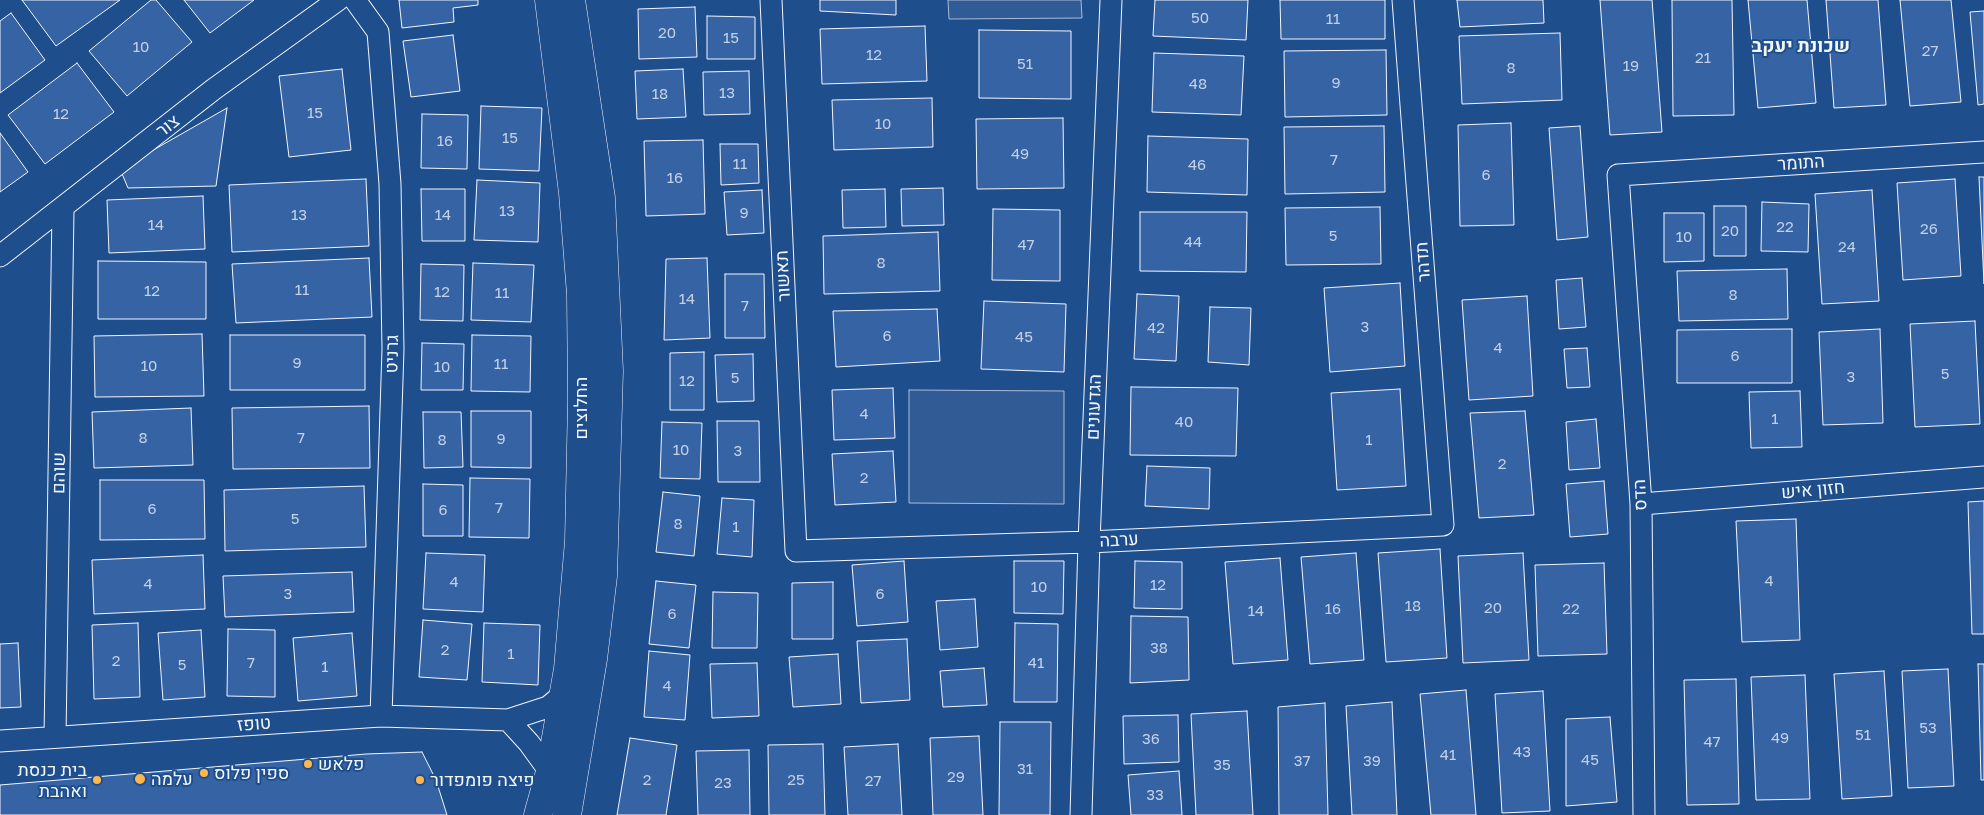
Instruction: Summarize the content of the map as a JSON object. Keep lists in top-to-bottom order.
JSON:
{
  "streets": {
    "street": [
      "צור",
      "התומר",
      "תדהר",
      "תאשור",
      "גרניט",
      "הגדעונים",
      "החלוצים",
      "שוהם",
      "חזון איש",
      "הדס",
      "ערבה",
      "טופז"
    ]
  },
  "crossings": [
    ["צור", "שוהם"],
    ["התומר", "הדס"],
    ["תדהר", "ערבה"],
    ["תאשור", "ערבה"],
    ["גרניט", "טופז"],
    ["הגדעונים", "ערבה"],
    ["החלוצים", "טופז"],
    ["שוהם", "טופז"],
    ["חזון איש", "הדס"]
  ],
  "districts": ["שכונת יעקב"],
  "places": [
    "פלאש",
    "ספין פלוס",
    "עלמה",
    "בית כנסת ואהבת",
    "פיצה פומפדור"
  ],
  "house_numbers": [
    "50",
    "11",
    "20",
    "15",
    "10",
    "27",
    "12",
    "21",
    "51",
    "19",
    "8",
    "9",
    "48",
    "13",
    "18",
    "15",
    "12",
    "10",
    "15",
    "16",
    "49",
    "7",
    "11",
    "46",
    "6",
    "16",
    "13",
    "9",
    "13",
    "14",
    "14",
    "22",
    "26",
    "20",
    "5",
    "10",
    "44",
    "47",
    "24",
    "8",
    "11",
    "12",
    "12",
    "11",
    "8",
    "14",
    "7",
    "3",
    "42",
    "6",
    "45",
    "4",
    "6",
    "9",
    "11",
    "10",
    "10",
    "5",
    "3",
    "5",
    "12",
    "4",
    "1",
    "40",
    "8",
    "7",
    "9",
    "8",
    "1",
    "10",
    "3",
    "2",
    "2",
    "7",
    "6",
    "6",
    "5",
    "8",
    "1",
    "4",
    "4",
    "4",
    "12",
    "10",
    "3",
    "6",
    "18",
    "20",
    "16",
    "22",
    "14",
    "6",
    "38",
    "2",
    "1",
    "2",
    "7",
    "41",
    "5",
    "1",
    "4",
    "53",
    "51",
    "49",
    "36",
    "47",
    "43",
    "41",
    "45",
    "37",
    "39",
    "35",
    "31",
    "29",
    "2",
    "25",
    "27",
    "23",
    "33"
  ]
}
